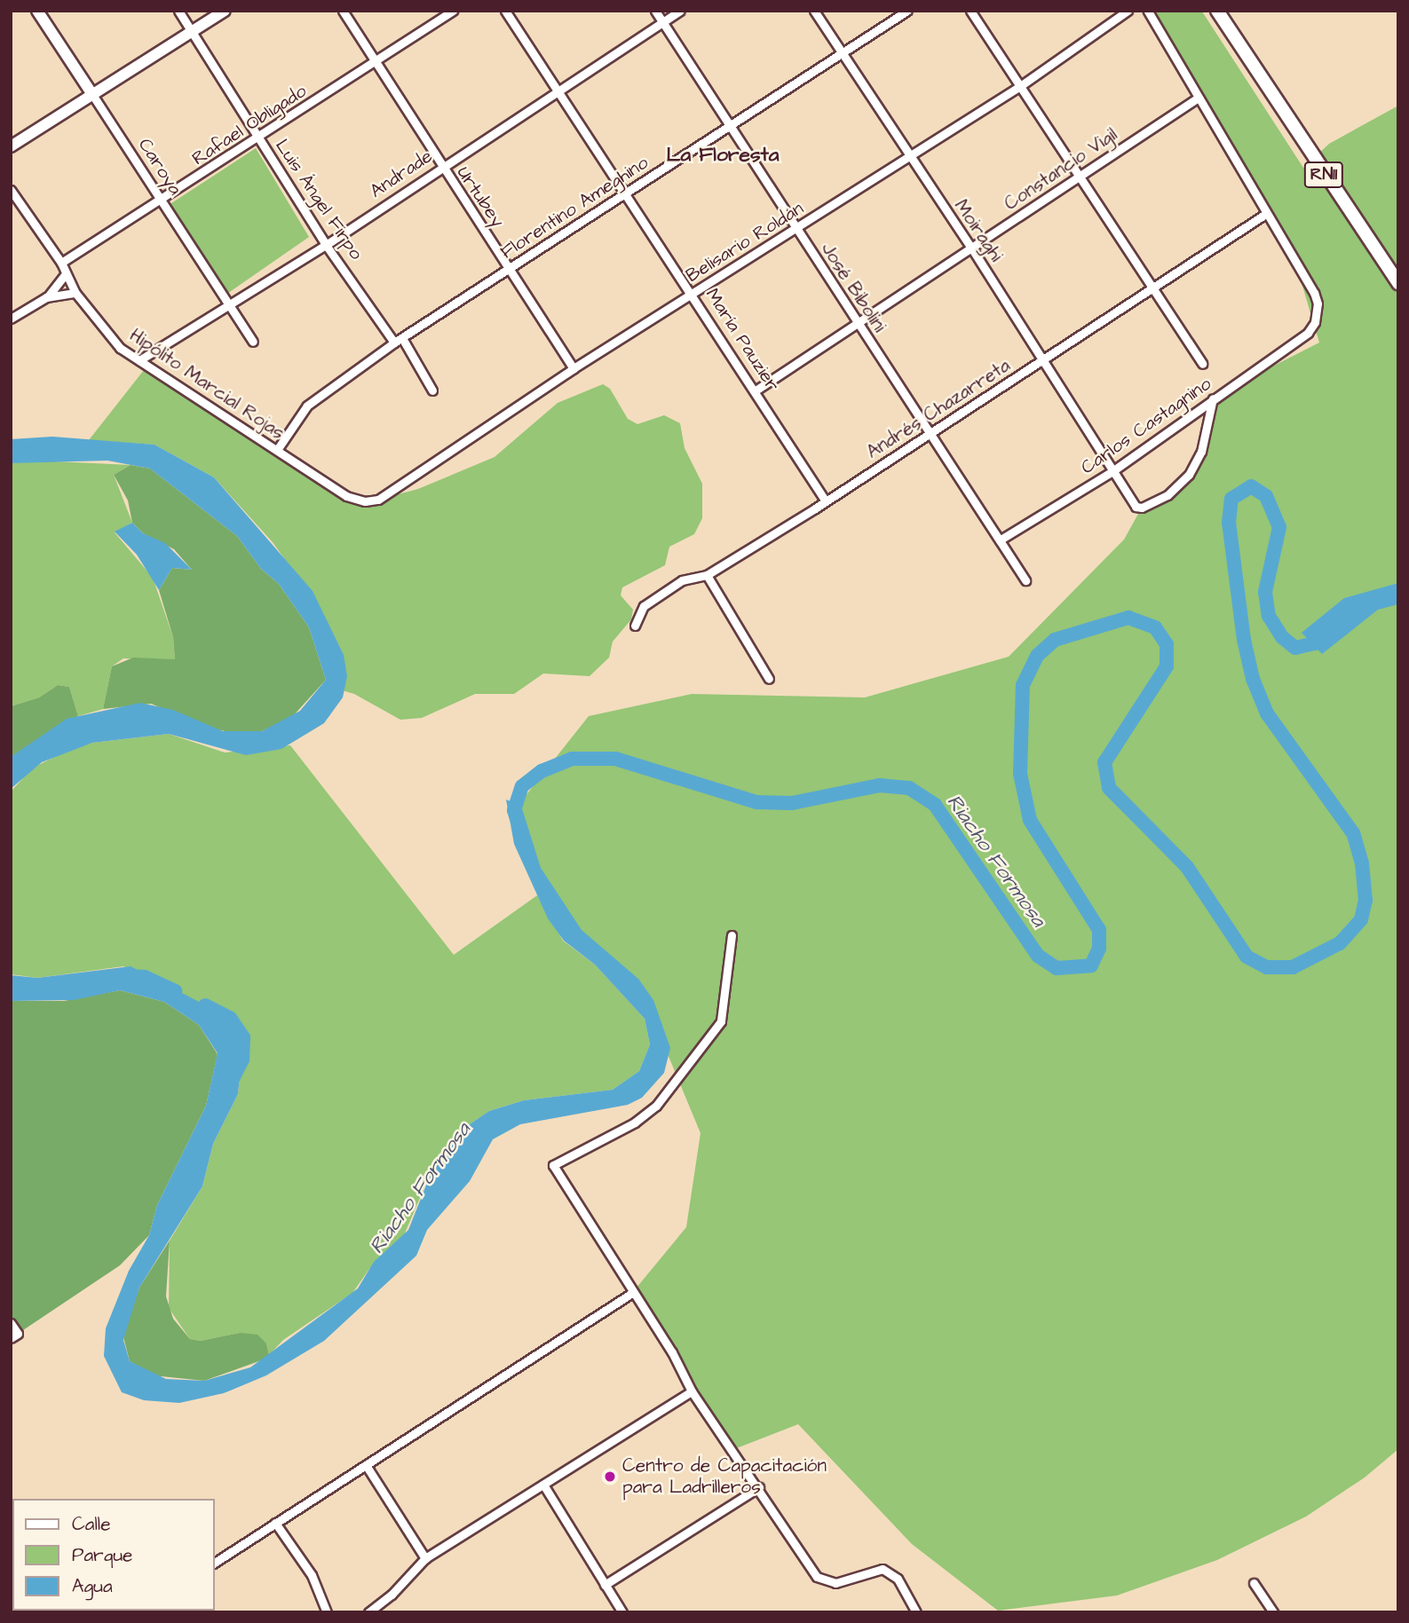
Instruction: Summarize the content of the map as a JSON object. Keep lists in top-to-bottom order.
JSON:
{
  "streets": {
    "highway": ["RN11"],
    "main road": ["Caroya"],
    "street": [
      "Rafael Obligado",
      "Constancio Vigil",
      "Andrade",
      "Urtubey",
      "Luis Ángel Firpo",
      "Florentino Ameghino",
      "Moiraghi",
      "Belisario Roldán",
      "José Bibolini",
      "María Pauzier",
      "Hipólito Marcial Rojas",
      "Andrés Chazarreta",
      "Carlos Castagnino"
    ]
  },
  "crossings": [
    ["Rafael Obligado", "Caroya"],
    ["Rafael Obligado", "Urtubey"],
    ["Rafael Obligado", "Luis Ángel Firpo"],
    ["Rafael Obligado", "Hipólito Marcial Rojas"],
    ["Caroya", "Andrade"],
    ["Constancio Vigil", "Moiraghi"],
    ["Constancio Vigil", "José Bibolini"],
    ["Constancio Vigil", "María Pauzier"],
    ["Andrade", "Urtubey"],
    ["Andrade", "Luis Ángel Firpo"],
    ["Andrade", "José Bibolini"],
    ["Andrade", "María Pauzier"],
    ["Andrade", "Hipólito Marcial Rojas"],
    ["Urtubey", "Florentino Ameghino"],
    ["Urtubey", "Belisario Roldán"],
    ["Luis Ángel Firpo", "Florentino Ameghino"],
    ["Florentino Ameghino", "Moiraghi"],
    ["Florentino Ameghino", "José Bibolini"],
    ["Florentino Ameghino", "María Pauzier"],
    ["Florentino Ameghino", "Hipólito Marcial Rojas"],
    ["Moiraghi", "Belisario Roldán"],
    ["Moiraghi", "Andrés Chazarreta"],
    ["Moiraghi", "Carlos Castagnino"],
    ["Belisario Roldán", "José Bibolini"],
    ["Belisario Roldán", "María Pauzier"],
    ["Belisario Roldán", "Hipólito Marcial Rojas"],
    ["José Bibolini", "Andrés Chazarreta"],
    ["José Bibolini", "Carlos Castagnino"],
    ["María Pauzier", "Andrés Chazarreta"],
    ["Andrés Chazarreta", "Carlos Castagnino"]
  ],
  "districts": ["La Floresta"],
  "water": ["Riacho Formosa"],
  "places": ["Centro de Capacitación para Ladrilleros"],
  "legend": ["Calle", "Parque", "Agua"]
}
